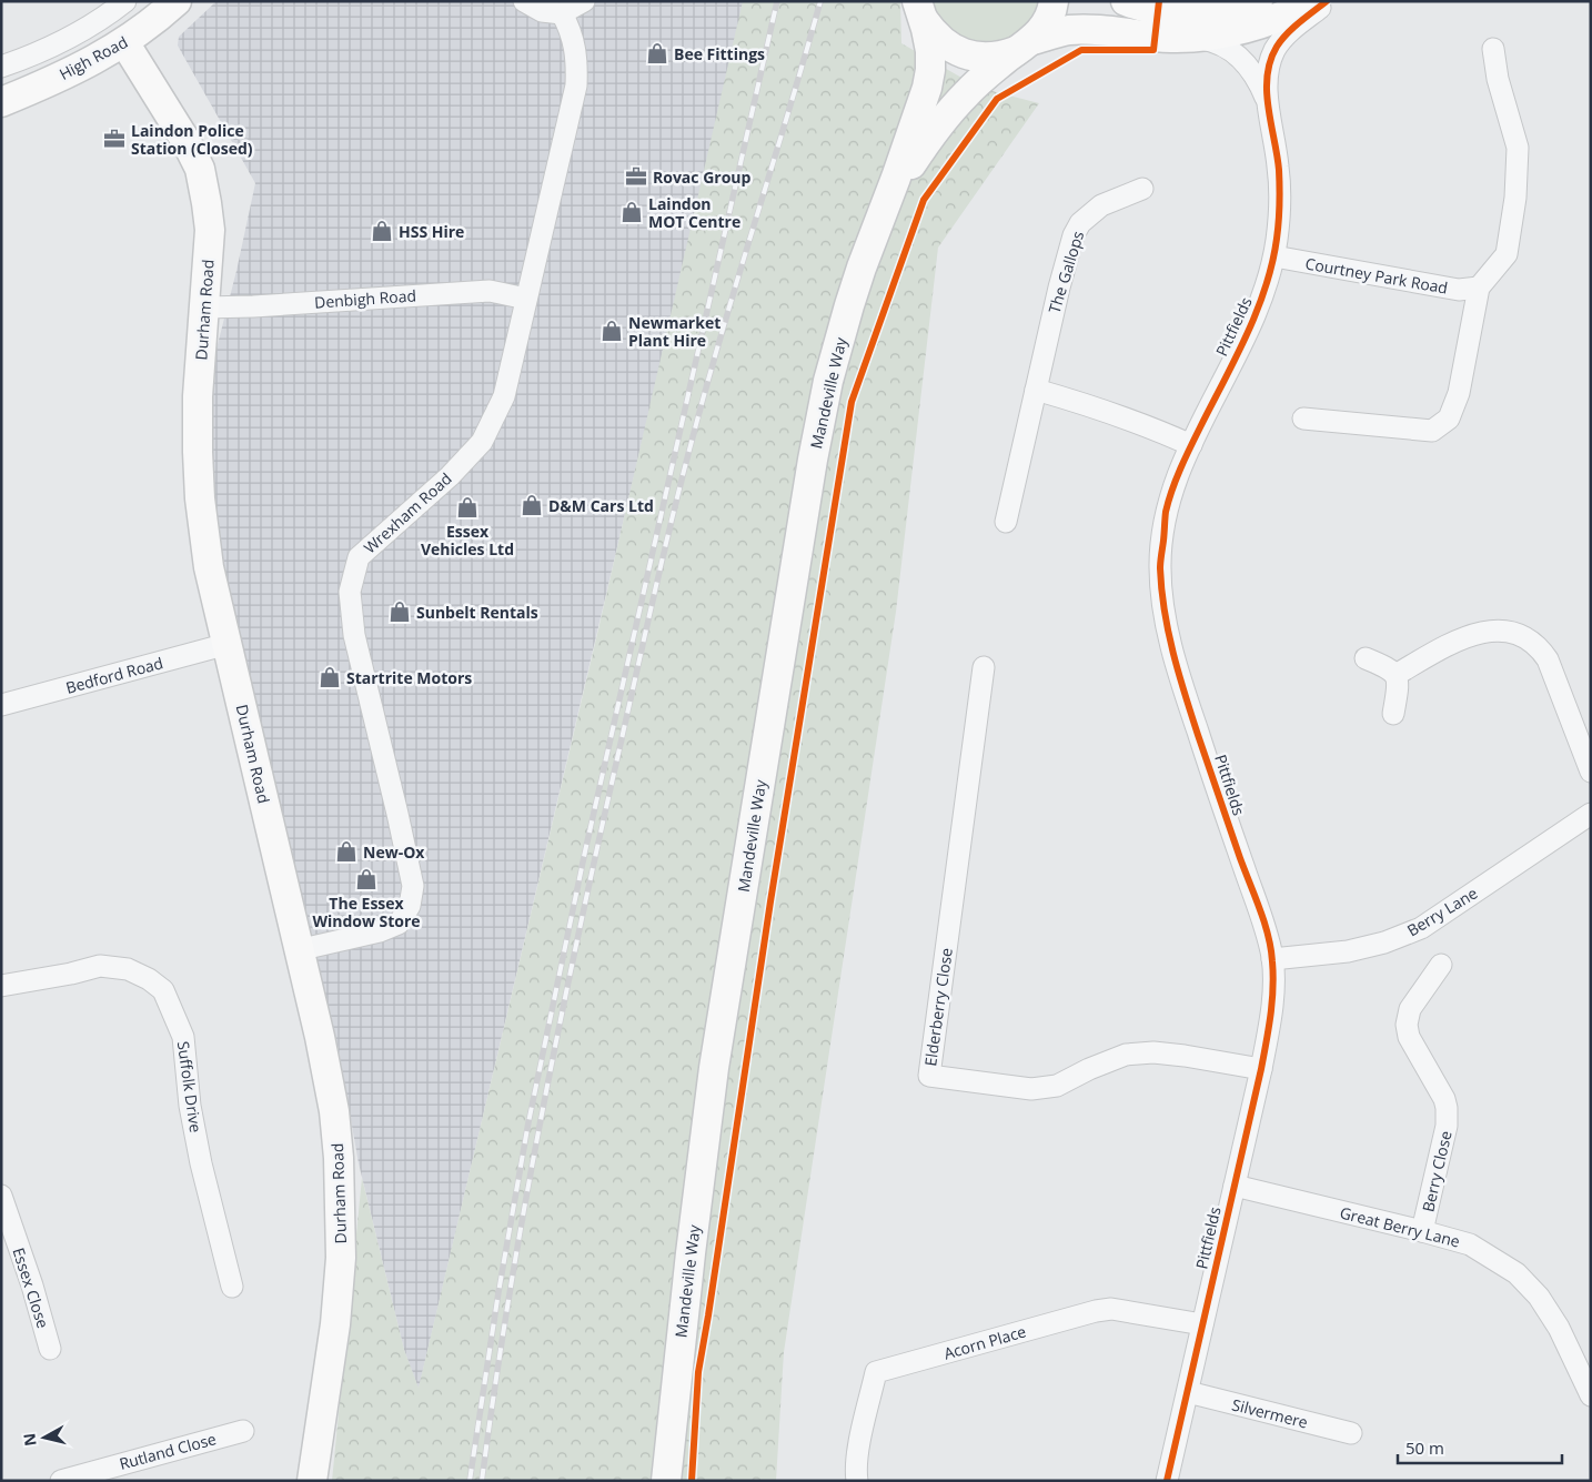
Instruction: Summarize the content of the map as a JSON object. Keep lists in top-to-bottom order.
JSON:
{
  "streets": {
    "street": [
      "High Road",
      "The Gallops",
      "Courtney Park Road",
      "Denbigh Road",
      "Durham Road",
      "Pittfields",
      "Mandeville Way",
      "Wrexham Road",
      "Bedford Road",
      "Berry Lane",
      "Elderberry Close",
      "Suffolk Drive",
      "Berry Close",
      "Great Berry Lane",
      "Essex Close",
      "Acorn Place",
      "Silvermere",
      "Rutland Close"
    ]
  },
  "crossings": [
    ["High Road", "Durham Road"],
    ["Courtney Park Road", "Pittfields"],
    ["Denbigh Road", "Durham Road"],
    ["Denbigh Road", "Wrexham Road"],
    ["Durham Road", "Wrexham Road"],
    ["Durham Road", "Bedford Road"],
    ["Pittfields", "Berry Lane"],
    ["Pittfields", "Elderberry Close"],
    ["Pittfields", "Great Berry Lane"],
    ["Pittfields", "Acorn Place"],
    ["Pittfields", "Silvermere"],
    ["Berry Close", "Great Berry Lane"]
  ],
  "places": {
    "shop": [
      "Bee Fittings",
      "Laindon MOT Centre",
      "HSS Hire",
      "Newmarket Plant Hire",
      "D&M Cars Ltd",
      "Essex Vehicles Ltd",
      "Sunbelt Rentals",
      "Startrite Motors",
      "New-Ox",
      "The Essex Window Store"
    ],
    "office": ["Laindon Police Station (Closed)", "Rovac Group"]
  },
  "scale_bar": "50 m",
  "north": "left"
}
